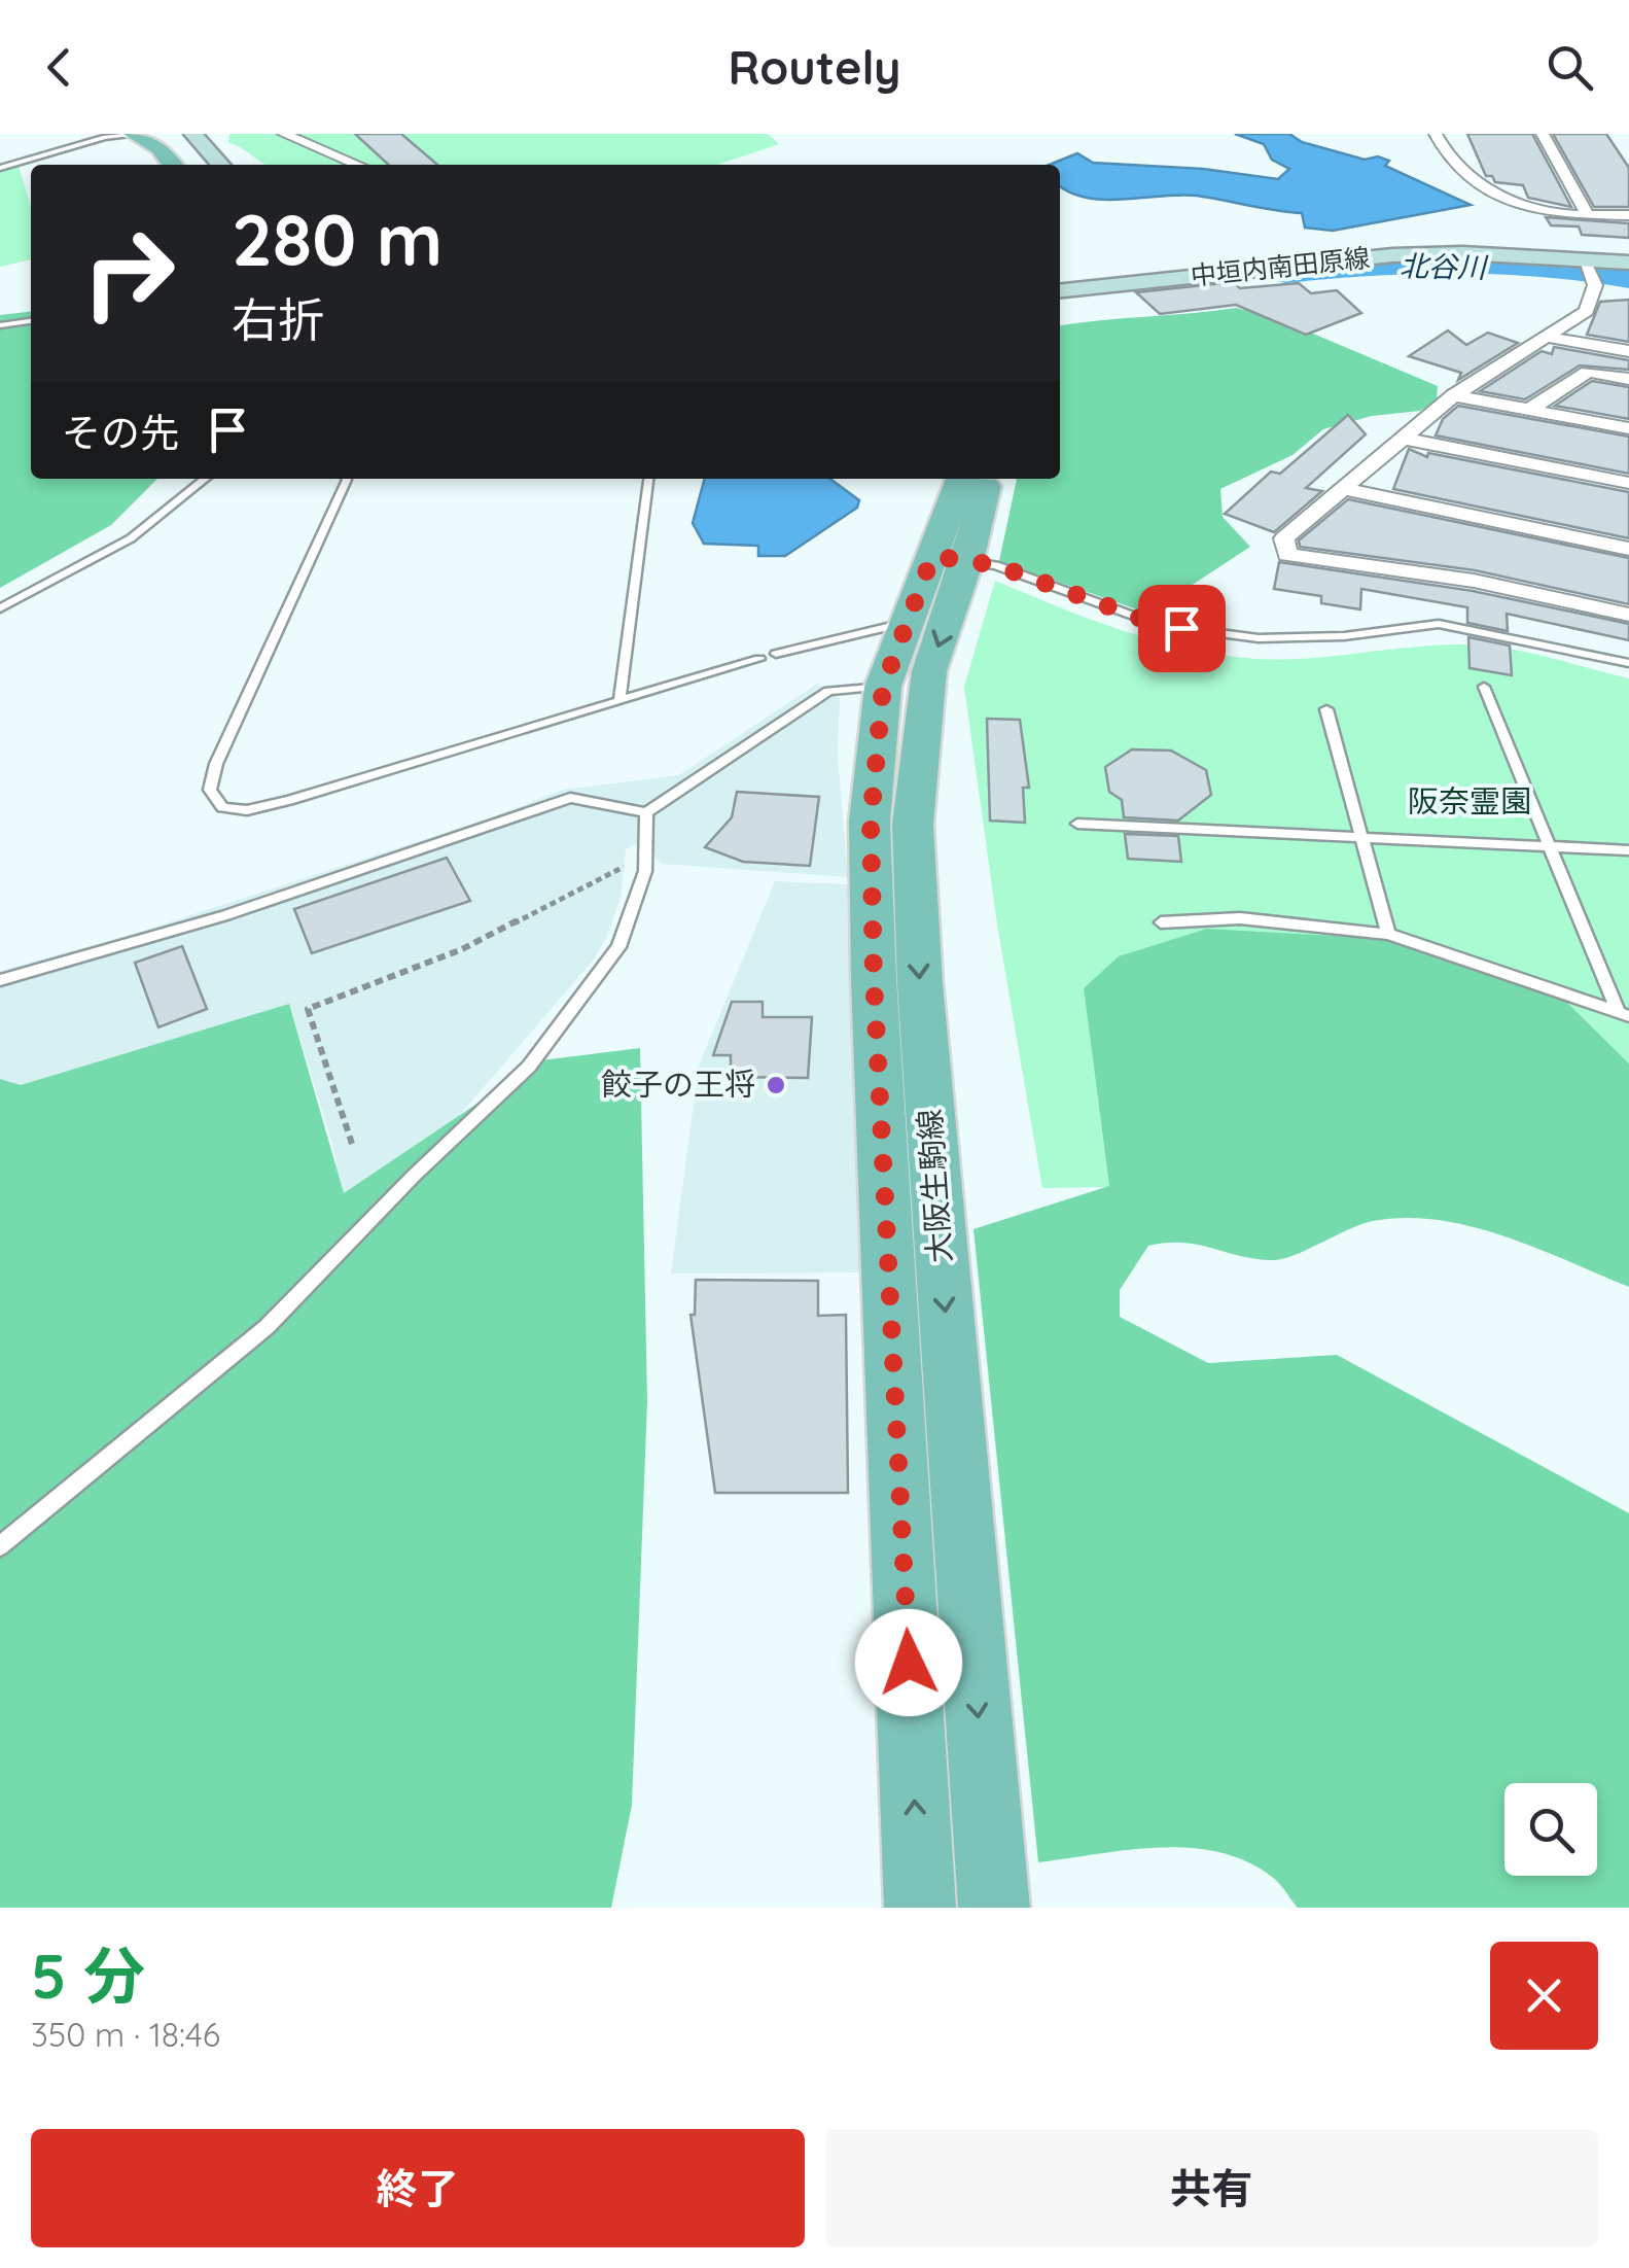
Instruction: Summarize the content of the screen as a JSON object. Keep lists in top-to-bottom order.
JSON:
{
  "streets": {
    "main road": ["中垣内南田原線", "大阪生駒線"]
  },
  "water": ["北谷川"],
  "parks": ["阪奈霊園"],
  "places": ["餃子の王将"],
  "page": {
    "header": "Routely",
    "turn": ["280 m", "右折"],
    "then": "その先",
    "heading": ["5 分", "350 m · 18:46"],
    "buttons": ["終了", "共有"]
  }
}
